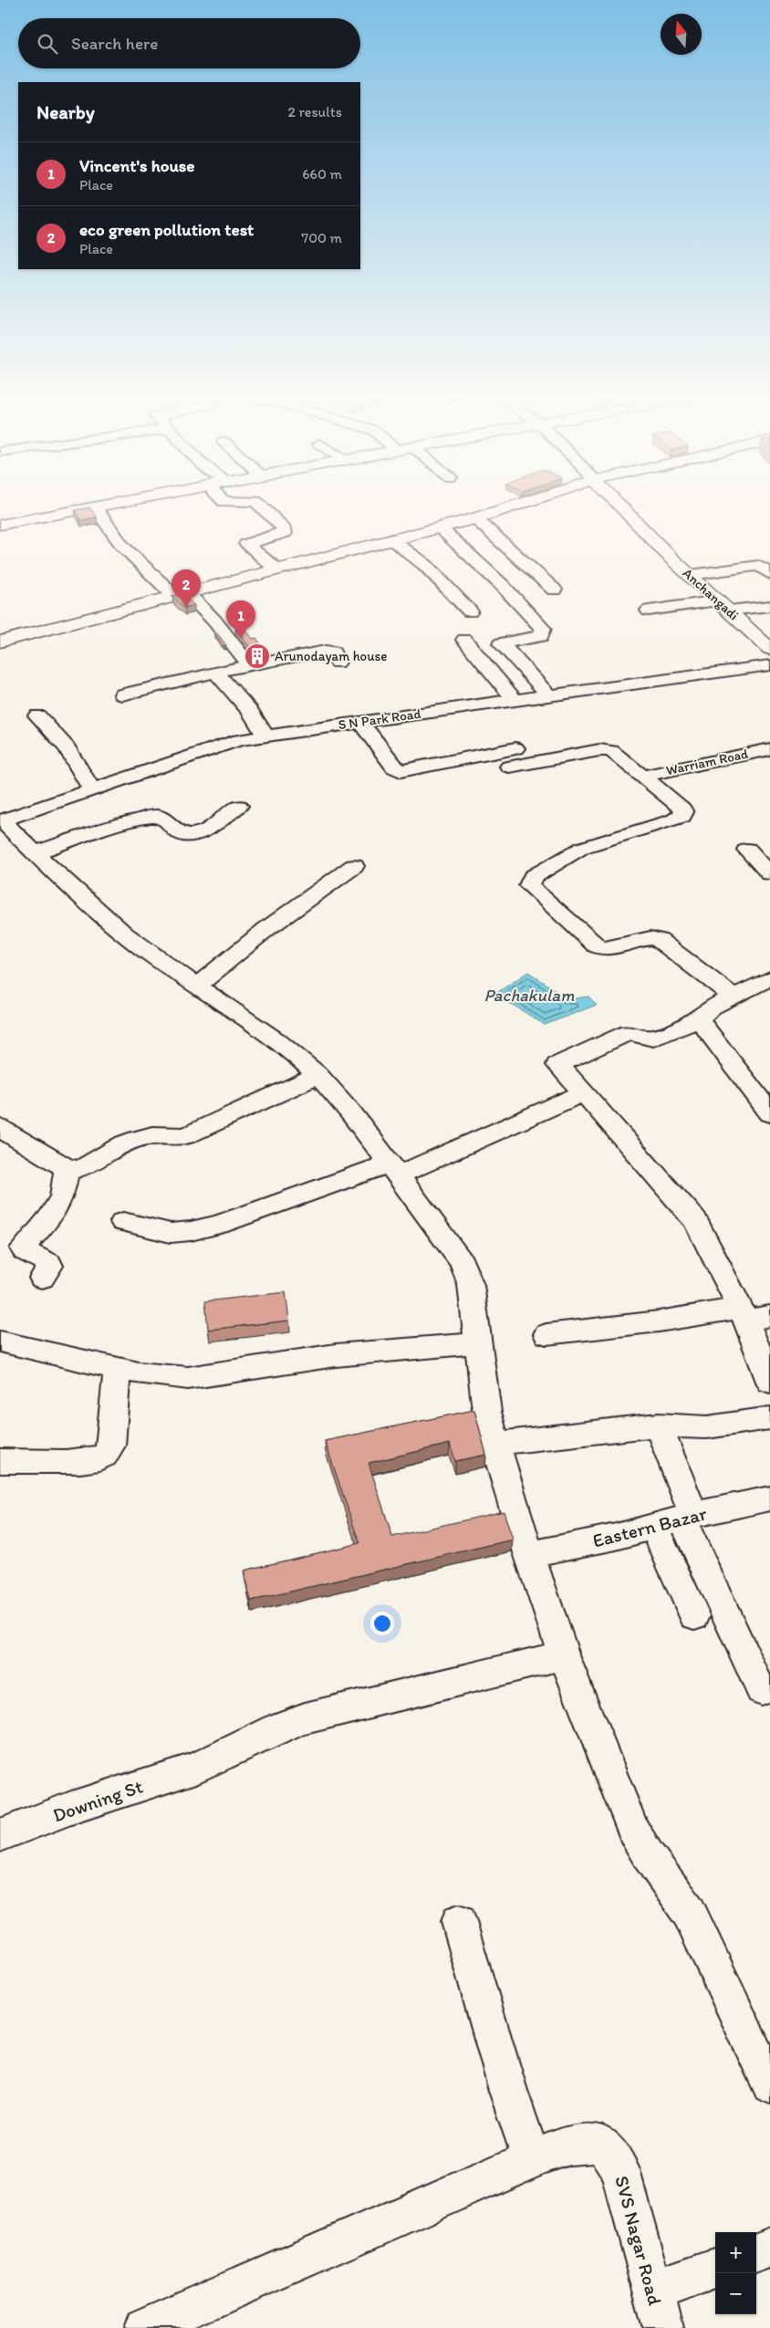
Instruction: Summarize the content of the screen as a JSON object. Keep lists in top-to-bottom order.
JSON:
{
  "streets": {
    "main road": ["Anchangadi"],
    "street": [
      "S N Park Road",
      "Warriam Road",
      "Eastern Bazar",
      "Downing St",
      "SVS Nagar Road"
    ]
  },
  "water": ["Pachakulam"],
  "places": {
    "building": ["Arunodayam house"]
  },
  "north": "top",
  "page": {
    "search": "Search here",
    "heading": ["Nearby", "2 results"],
    "list": [
      {
        "mark": "1",
        "name": "Vincent's house",
        "note": "Place",
        "value": "660 m"
      },
      {
        "mark": "2",
        "name": "eco green pollution test",
        "note": "Place",
        "value": "700 m"
      }
    ],
    "pins": ["2", "1"],
    "map_buttons": ["+", "−"]
  }
}
